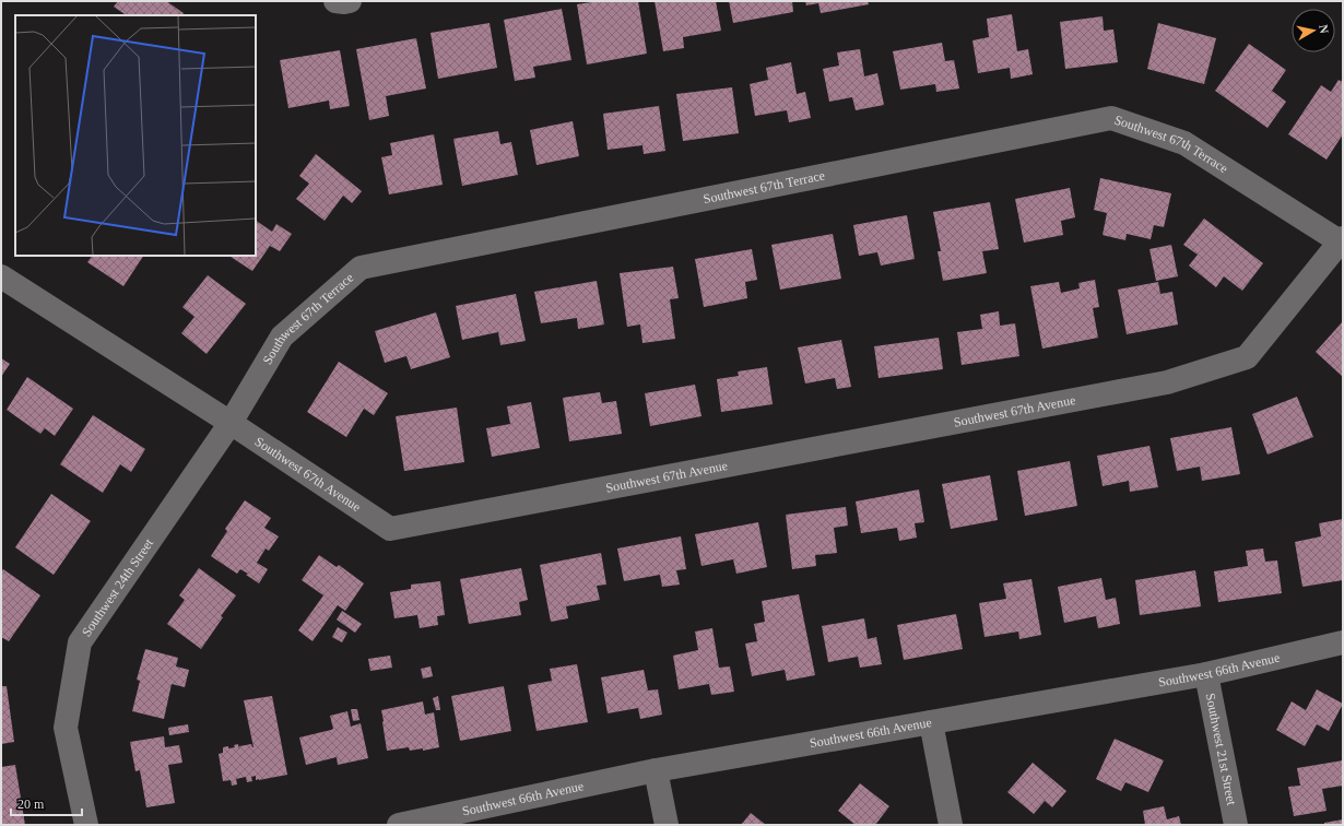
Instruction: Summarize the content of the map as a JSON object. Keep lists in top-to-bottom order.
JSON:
{
  "streets": {
    "street": [
      "Southwest 67th Terrace",
      "Southwest 67th Avenue",
      "Southwest 24th Street",
      "Southwest 66th Avenue",
      "Southwest 21st Street"
    ]
  },
  "crossings": [
    ["Southwest 67th Terrace", "Southwest 67th Avenue"],
    ["Southwest 67th Terrace", "Southwest 24th Street"],
    ["Southwest 67th Avenue", "Southwest 24th Street"],
    ["Southwest 66th Avenue", "Southwest 21st Street"]
  ],
  "scale_bar": "20 m",
  "north": "right"
}
